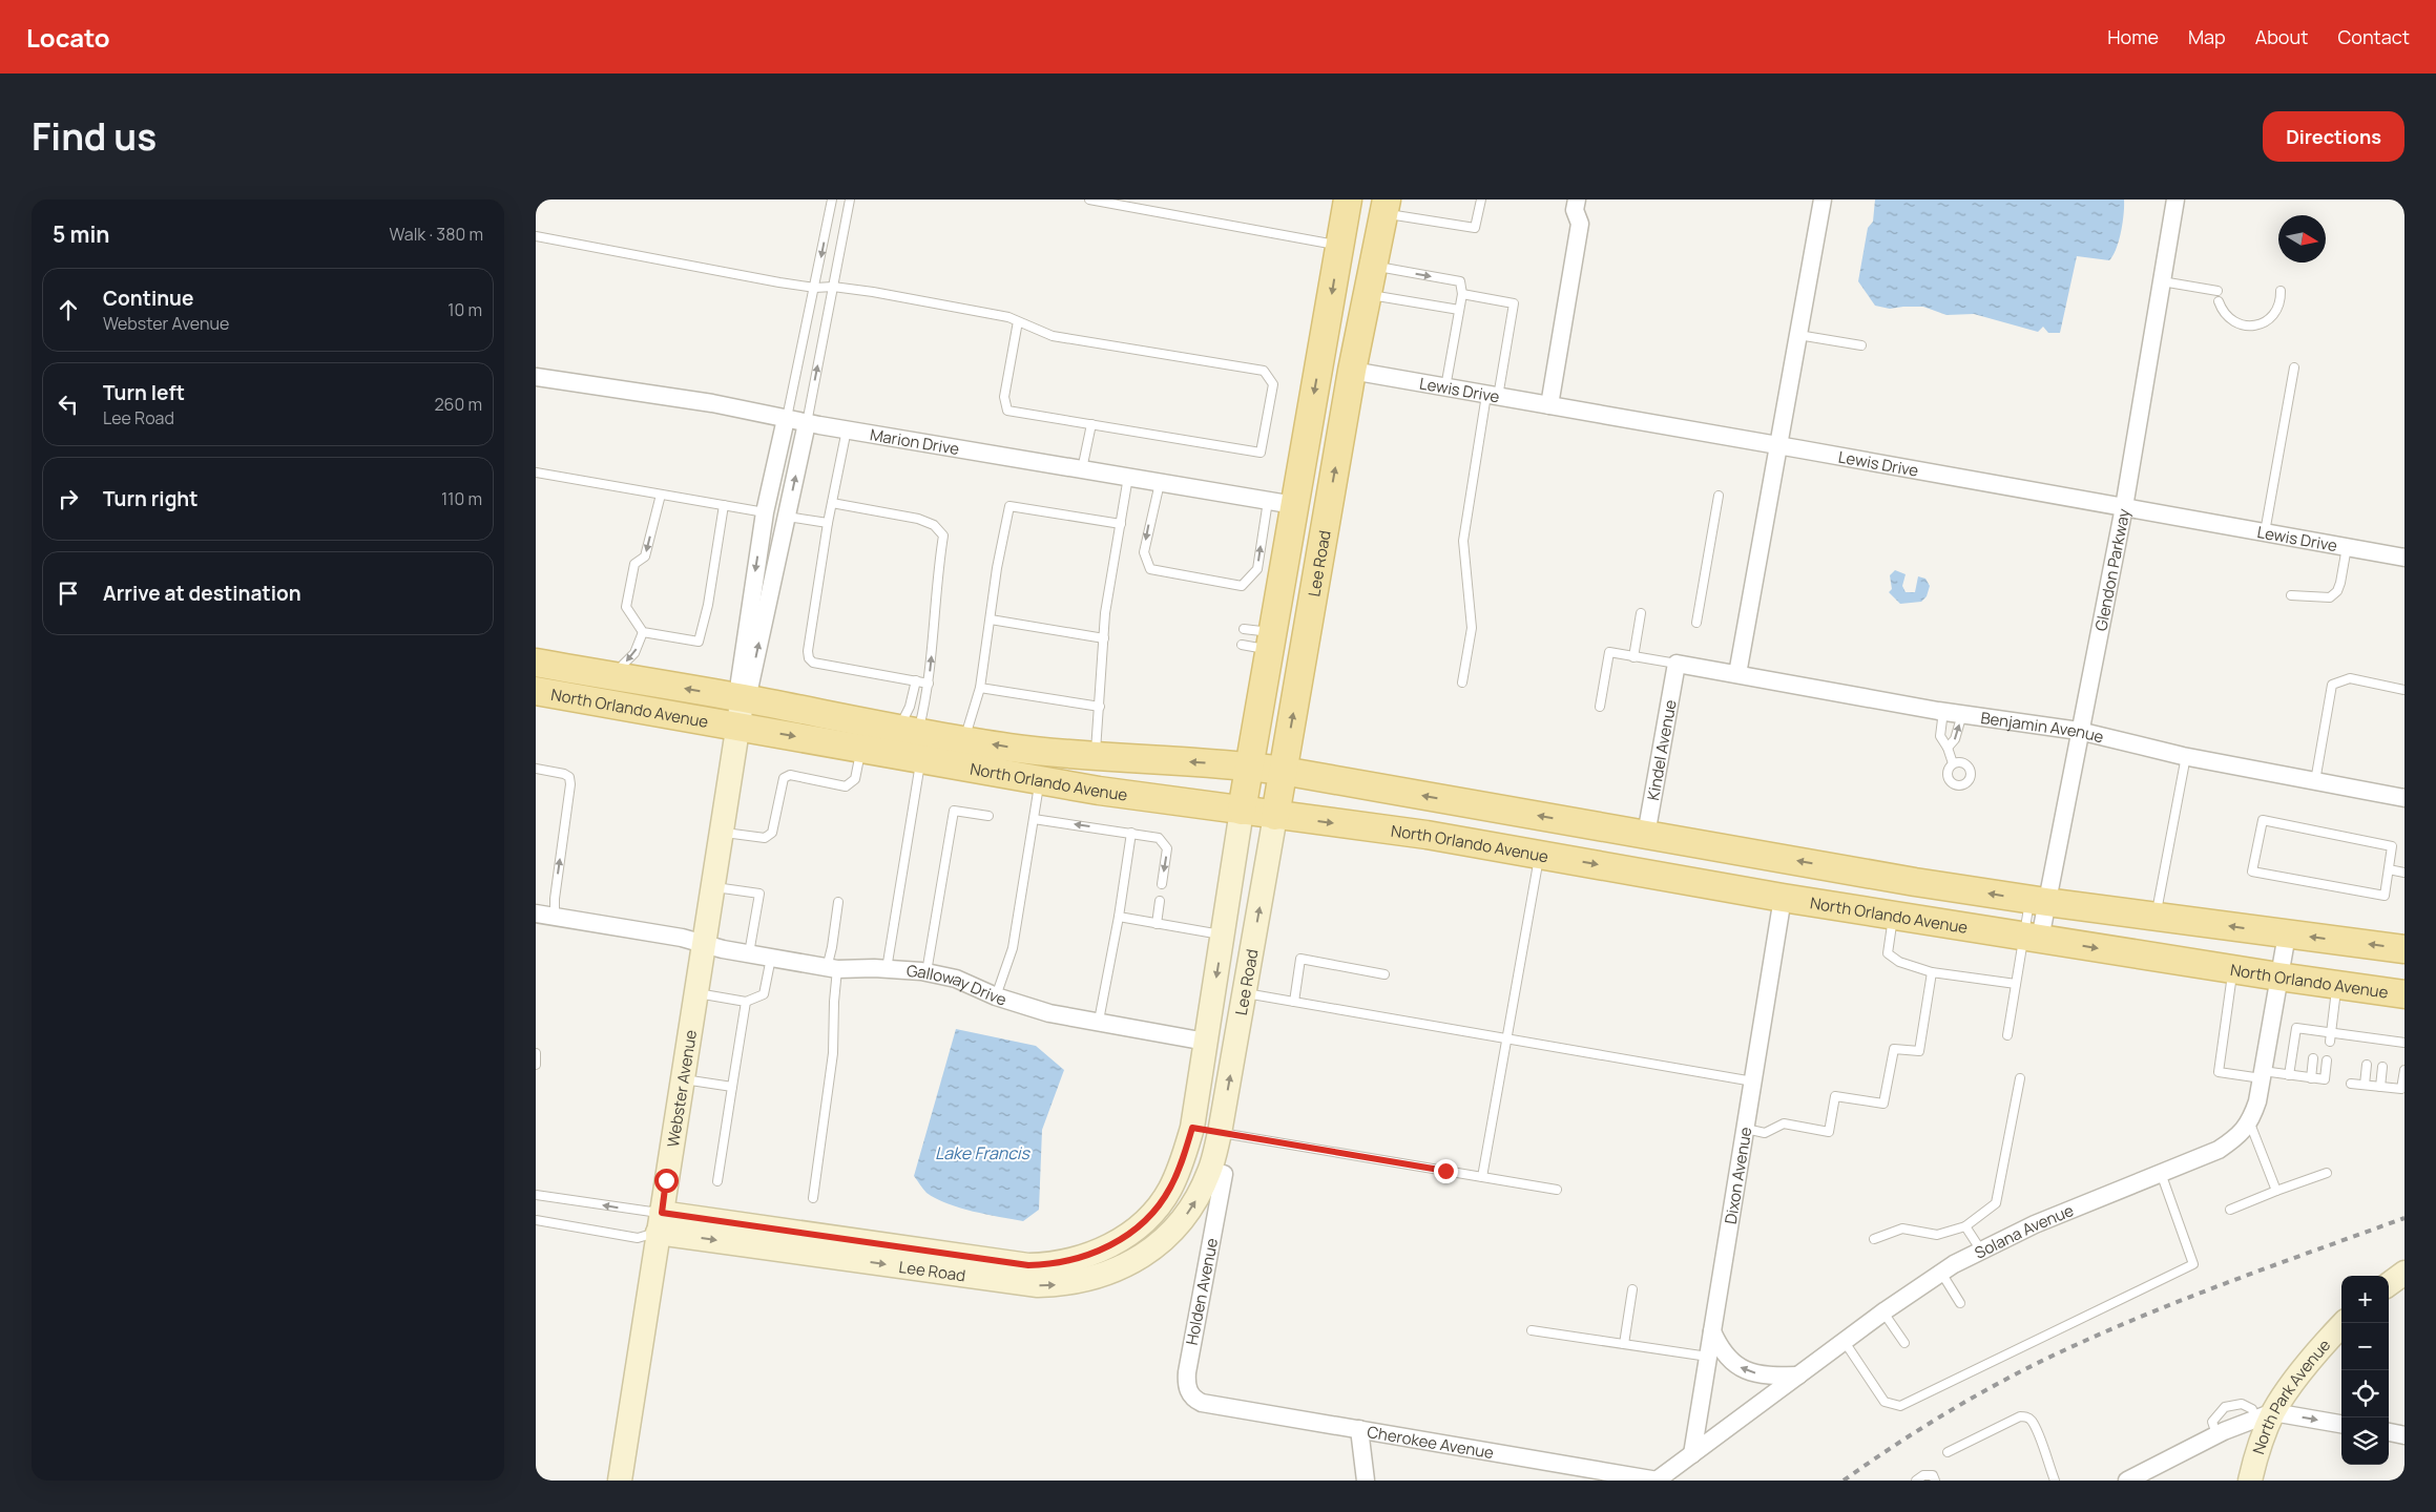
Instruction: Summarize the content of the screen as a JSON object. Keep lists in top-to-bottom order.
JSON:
{
  "streets": {
    "main road": ["Lee Road", "North Orlando Avenue"],
    "street": [
      "Lewis Drive",
      "Marion Drive",
      "Glendon Parkway",
      "Benjamin Avenue",
      "Kindel Avenue",
      "Galloway Drive",
      "Webster Avenue",
      "Dixon Avenue",
      "Solana Avenue",
      "Holden Avenue",
      "North Park Avenue",
      "Cherokee Avenue"
    ]
  },
  "crossings": [
    ["Lewis Drive", "Lee Road"],
    ["Lewis Drive", "Glendon Parkway"],
    ["Marion Drive", "Lee Road"],
    ["Lee Road", "North Orlando Avenue"],
    ["Lee Road", "Galloway Drive"],
    ["Lee Road", "Webster Avenue"],
    ["Glendon Parkway", "North Orlando Avenue"],
    ["Glendon Parkway", "Benjamin Avenue"],
    ["North Orlando Avenue", "Kindel Avenue"],
    ["North Orlando Avenue", "Webster Avenue"],
    ["North Orlando Avenue", "Dixon Avenue"],
    ["North Orlando Avenue", "Solana Avenue"],
    ["Benjamin Avenue", "Kindel Avenue"],
    ["Galloway Drive", "Webster Avenue"],
    ["Dixon Avenue", "Solana Avenue"],
    ["Solana Avenue", "Cherokee Avenue"],
    ["Holden Avenue", "Cherokee Avenue"]
  ],
  "water": ["Lake Francis"],
  "north": "right",
  "page": {
    "header": "Locato",
    "nav": [
      "Home",
      "Map",
      "About",
      "Contact"
    ],
    "title": "Find us",
    "buttons": "Directions",
    "heading": ["5 min", "Walk · 380 m"],
    "list": [
      ["Continue", "Webster Avenue", "10 m"],
      ["Turn left", "Lee Road", "260 m"],
      ["Turn right", "110 m"],
      "Arrive at destination"
    ],
    "map_buttons": ["+", "−"]
  }
}
